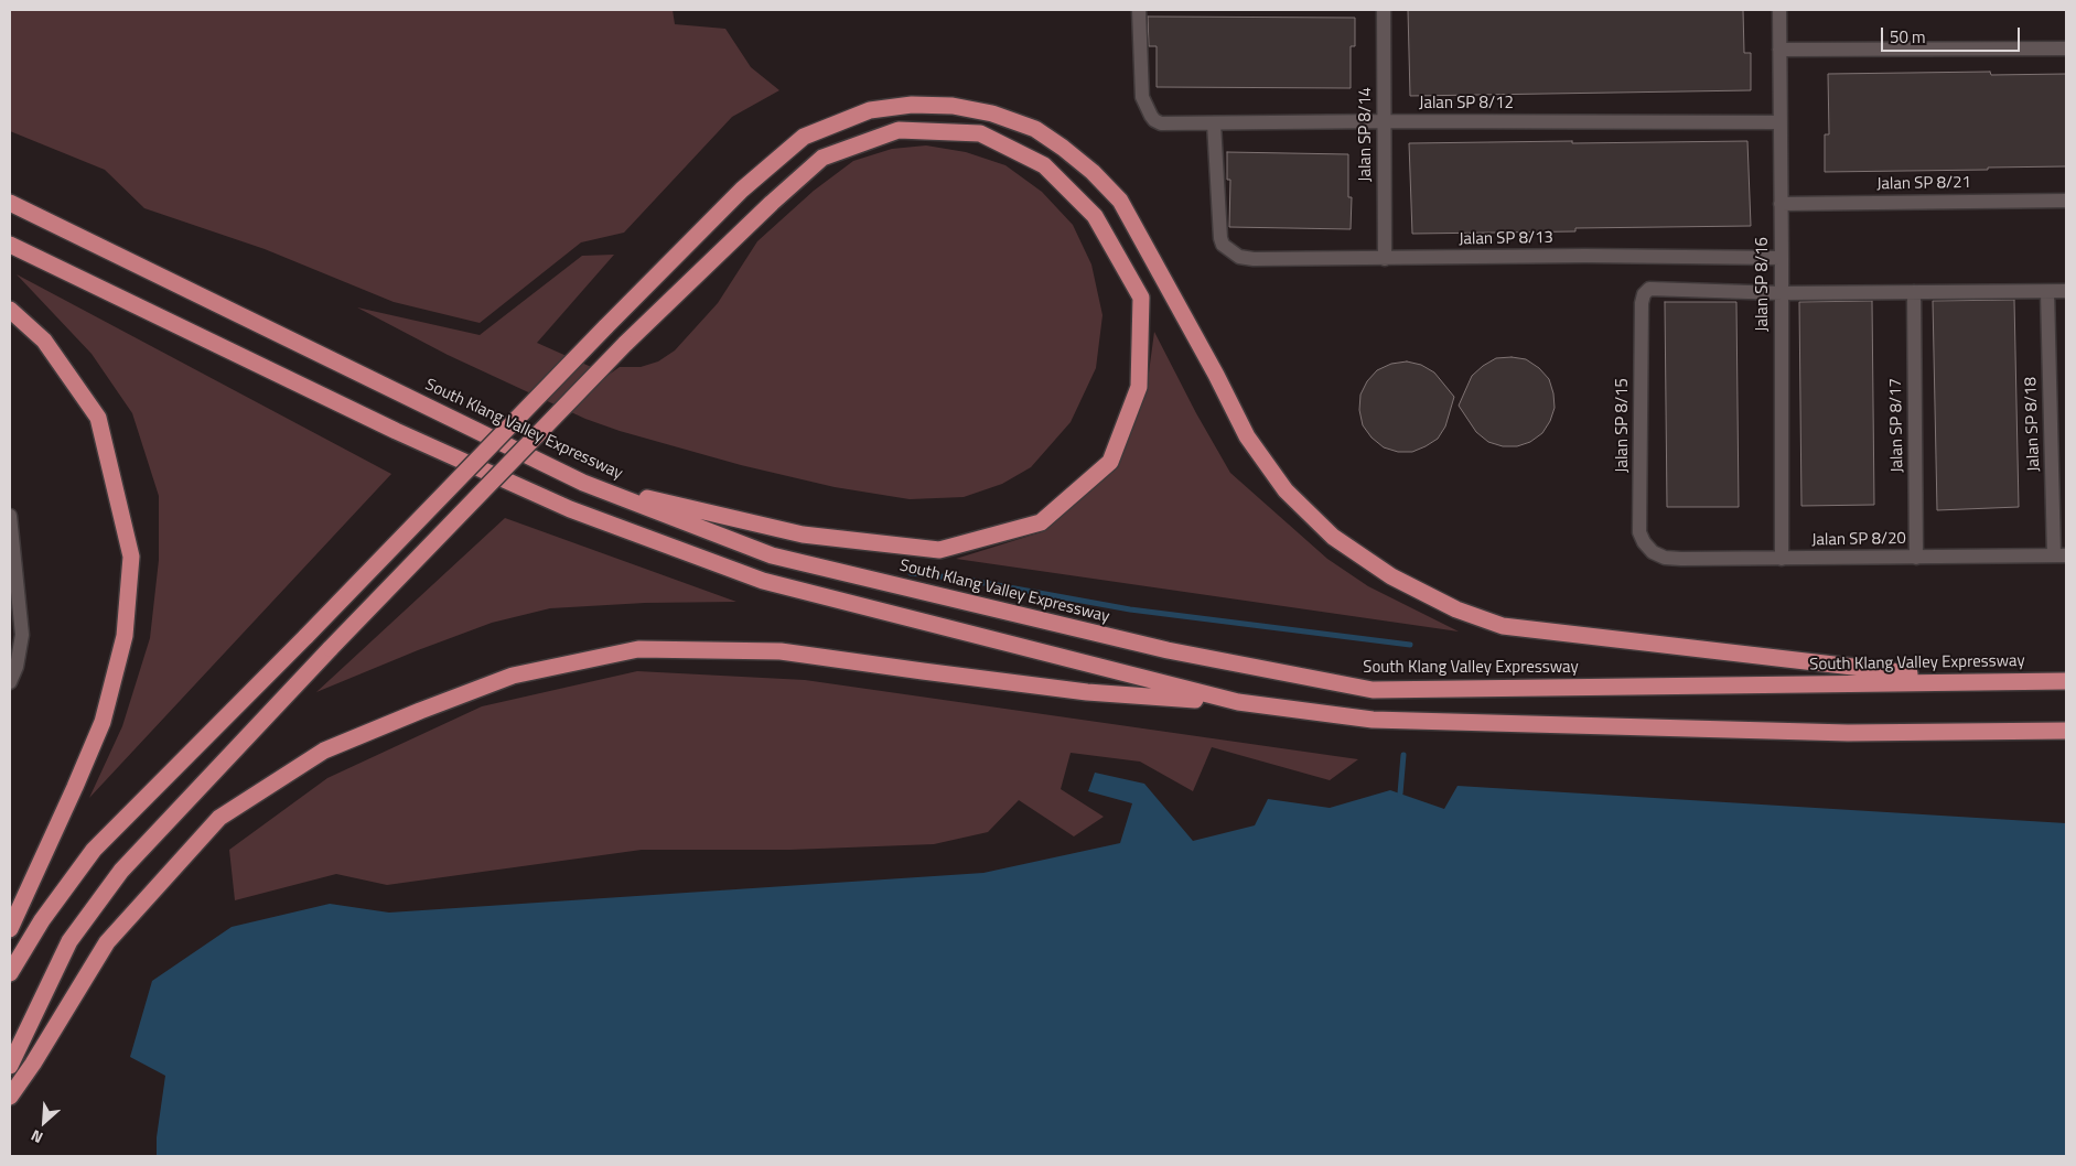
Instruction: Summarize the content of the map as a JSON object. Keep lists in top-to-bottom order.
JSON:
{
  "streets": {
    "highway": ["South Klang Valley Expressway"],
    "street": [
      "Jalan SP 8/12",
      "Jalan SP 8/14",
      "Jalan SP 8/21",
      "Jalan SP 8/13",
      "Jalan SP 8/16",
      "Jalan SP 8/18",
      "Jalan SP 8/15",
      "Jalan SP 8/17",
      "Jalan SP 8/20"
    ]
  },
  "crossings": [
    ["Jalan SP 8/12", "Jalan SP 8/14"],
    ["Jalan SP 8/12", "Jalan SP 8/13"],
    ["Jalan SP 8/12", "Jalan SP 8/16"],
    ["Jalan SP 8/14", "Jalan SP 8/13"],
    ["Jalan SP 8/21", "Jalan SP 8/16"],
    ["Jalan SP 8/13", "Jalan SP 8/16"],
    ["Jalan SP 8/16", "Jalan SP 8/15"],
    ["Jalan SP 8/16", "Jalan SP 8/20"],
    ["Jalan SP 8/18", "Jalan SP 8/20"],
    ["Jalan SP 8/15", "Jalan SP 8/20"],
    ["Jalan SP 8/17", "Jalan SP 8/20"]
  ],
  "scale_bar": "50 m",
  "north": "bottom left"
}
